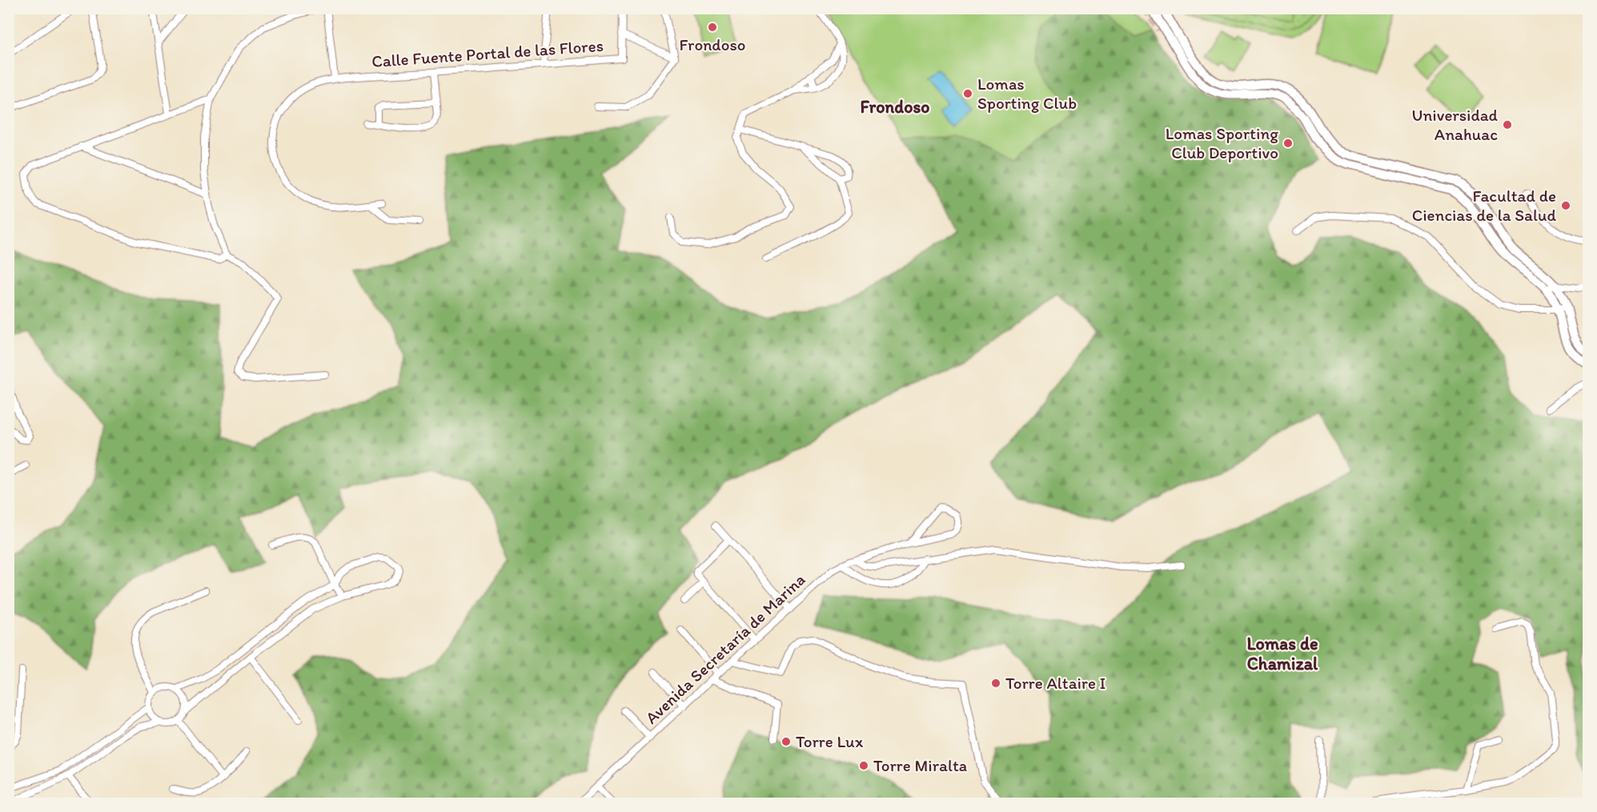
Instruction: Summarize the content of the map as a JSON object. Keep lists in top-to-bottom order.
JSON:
{
  "streets": {
    "street": ["Calle Fuente Portal de las Flores", "Avenida Secretaría de Marina"]
  },
  "districts": ["Frondoso", "Lomas de Chamizal"],
  "places": [
    "Frondoso",
    "Lomas Sporting Club",
    "Universidad Anahuac",
    "Lomas Sporting Club Deportivo",
    "Facultad de Ciencias de la Salud",
    "Torre Altaire I",
    "Torre Lux",
    "Torre Miralta"
  ]
}
